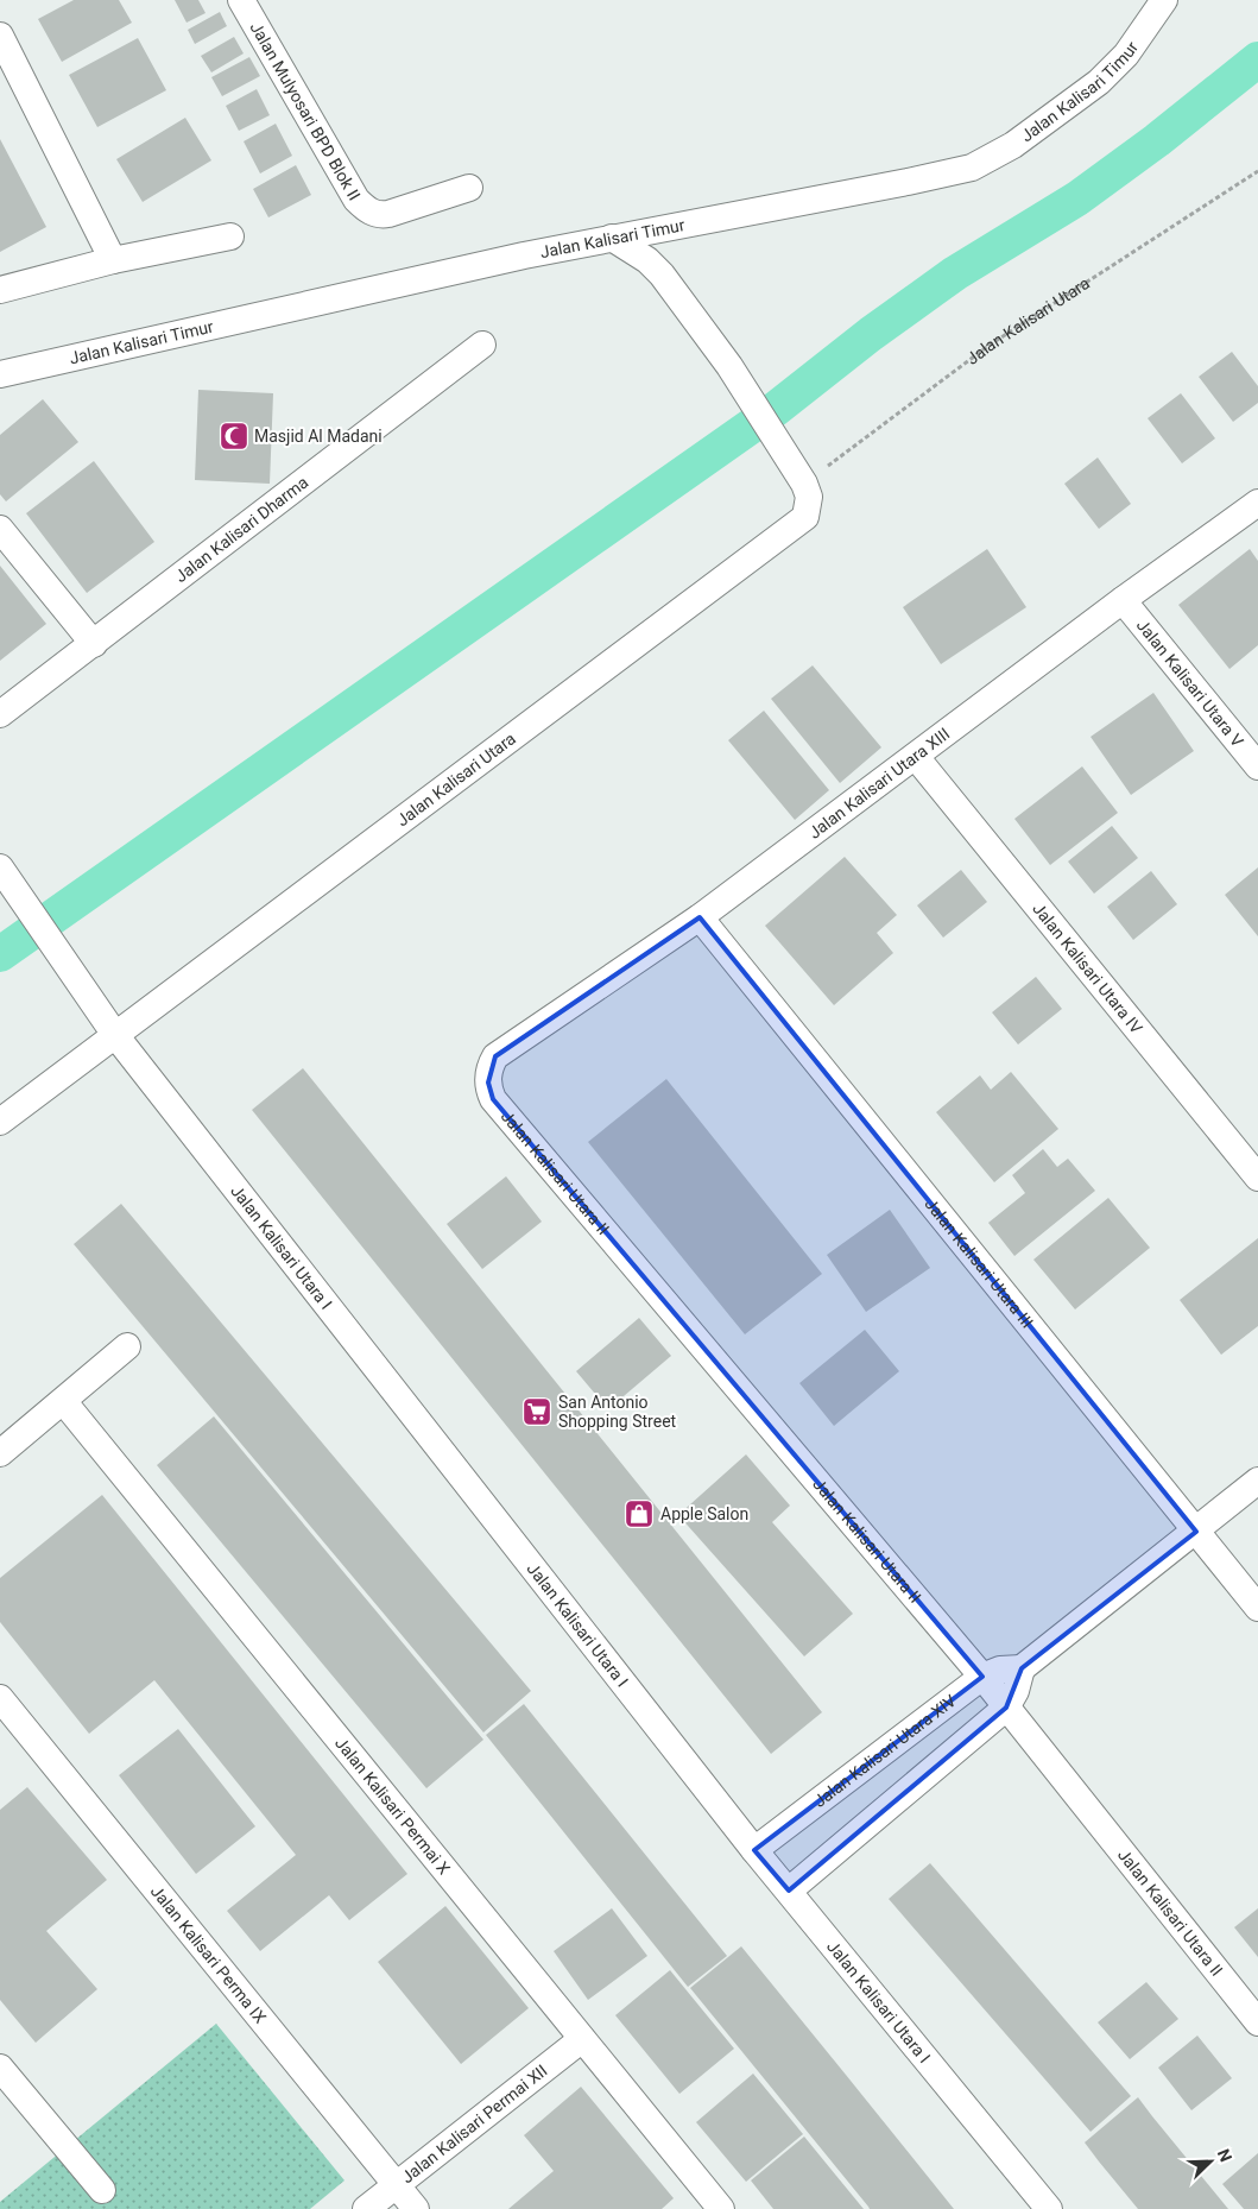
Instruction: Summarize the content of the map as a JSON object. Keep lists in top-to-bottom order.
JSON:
{
  "streets": {
    "street": [
      "Jalan Kalisari Timur",
      "Jalan Mulyosari BPD Blok II",
      "Jalan Kalisari Utara",
      "Jalan Kalisari Dharma",
      "Jalan Kalisari Utara V",
      "Jalan Kalisari Utara XIII",
      "Jalan Kalisari Utara IV",
      "Jalan Kalisari Utara II",
      "Jalan Kalisari Utara I",
      "Jalan Kalisari Utara III",
      "Jalan Kalisari Utara XIV",
      "Jalan Kalisari Permai X",
      "Jalan Kalisari Perma IX",
      "Jalan Kalisari Permai XII"
    ]
  },
  "crossings": [
    ["Jalan Kalisari Utara", "Jalan Kalisari Utara I"],
    ["Jalan Kalisari Utara V", "Jalan Kalisari Utara XIII"],
    ["Jalan Kalisari Utara XIII", "Jalan Kalisari Utara IV"],
    ["Jalan Kalisari Utara XIII", "Jalan Kalisari Utara II"],
    ["Jalan Kalisari Utara XIII", "Jalan Kalisari Utara III"],
    ["Jalan Kalisari Utara II", "Jalan Kalisari Utara XIV"],
    ["Jalan Kalisari Utara I", "Jalan Kalisari Utara XIV"],
    ["Jalan Kalisari Permai X", "Jalan Kalisari Permai XII"],
    ["Jalan Kalisari Perma IX", "Jalan Kalisari Permai XII"]
  ],
  "places": {
    "mosque": ["Masjid Al Madani"],
    "supermarket": ["San Antonio Shopping Street"],
    "shop": ["Apple Salon"]
  },
  "north": "top right"
}
